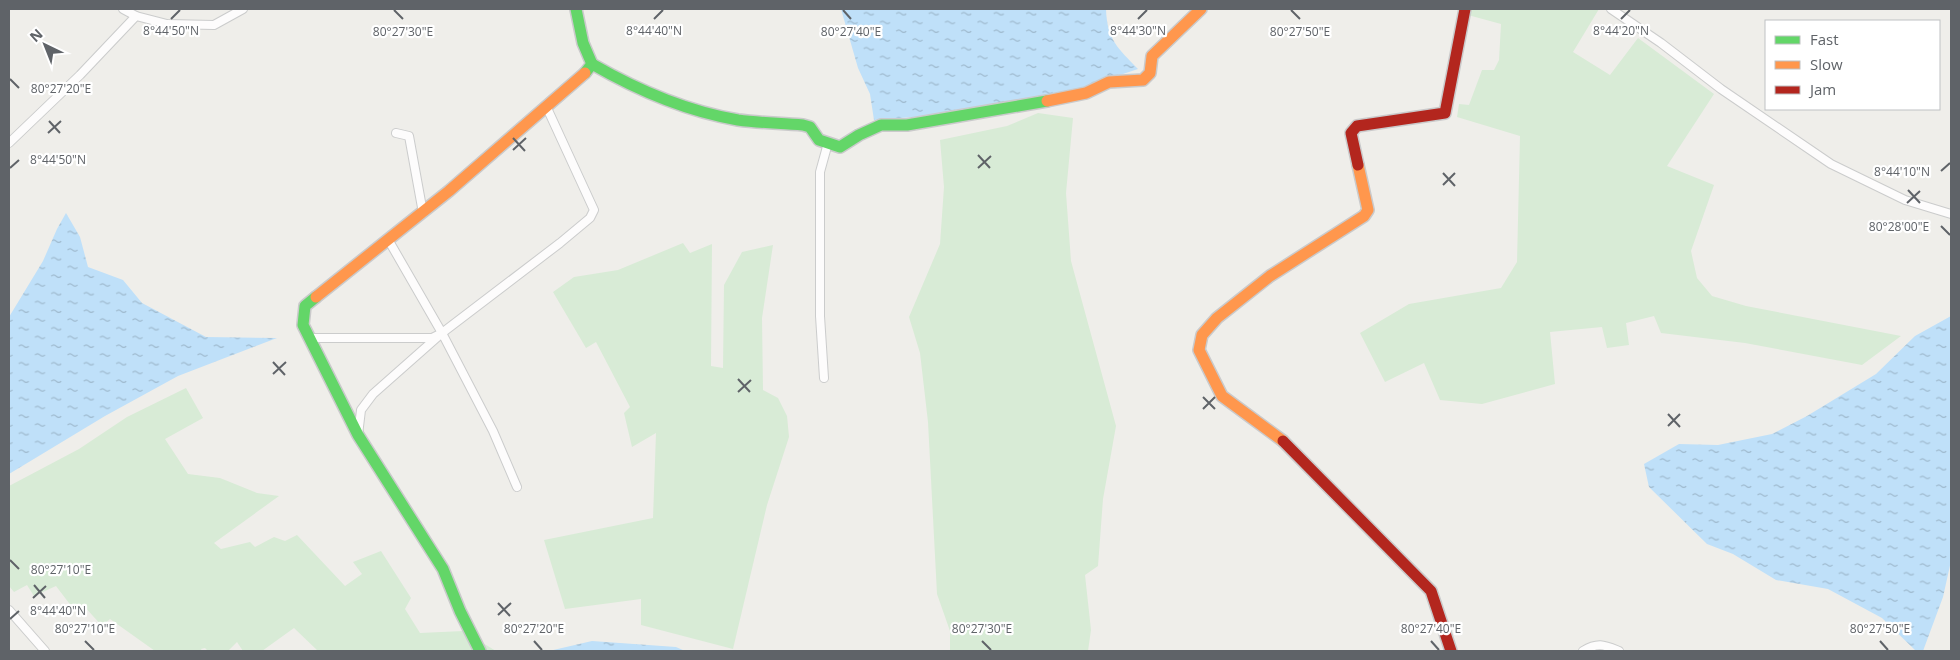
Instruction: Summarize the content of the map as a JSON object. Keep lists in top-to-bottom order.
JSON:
{
  "legend": ["Fast", "Slow", "Jam"],
  "north": "top left",
  "coordinates": [
    "8°44'50\"N",
    "8°44'40\"N",
    "8°44'30\"N",
    "8°44'20\"N",
    "80°27'30\"E",
    "80°27'40\"E",
    "80°27'50\"E",
    "80°27'20\"E",
    "8°44'10\"N",
    "80°28'00\"E",
    "80°27'10\"E"
  ]
}
